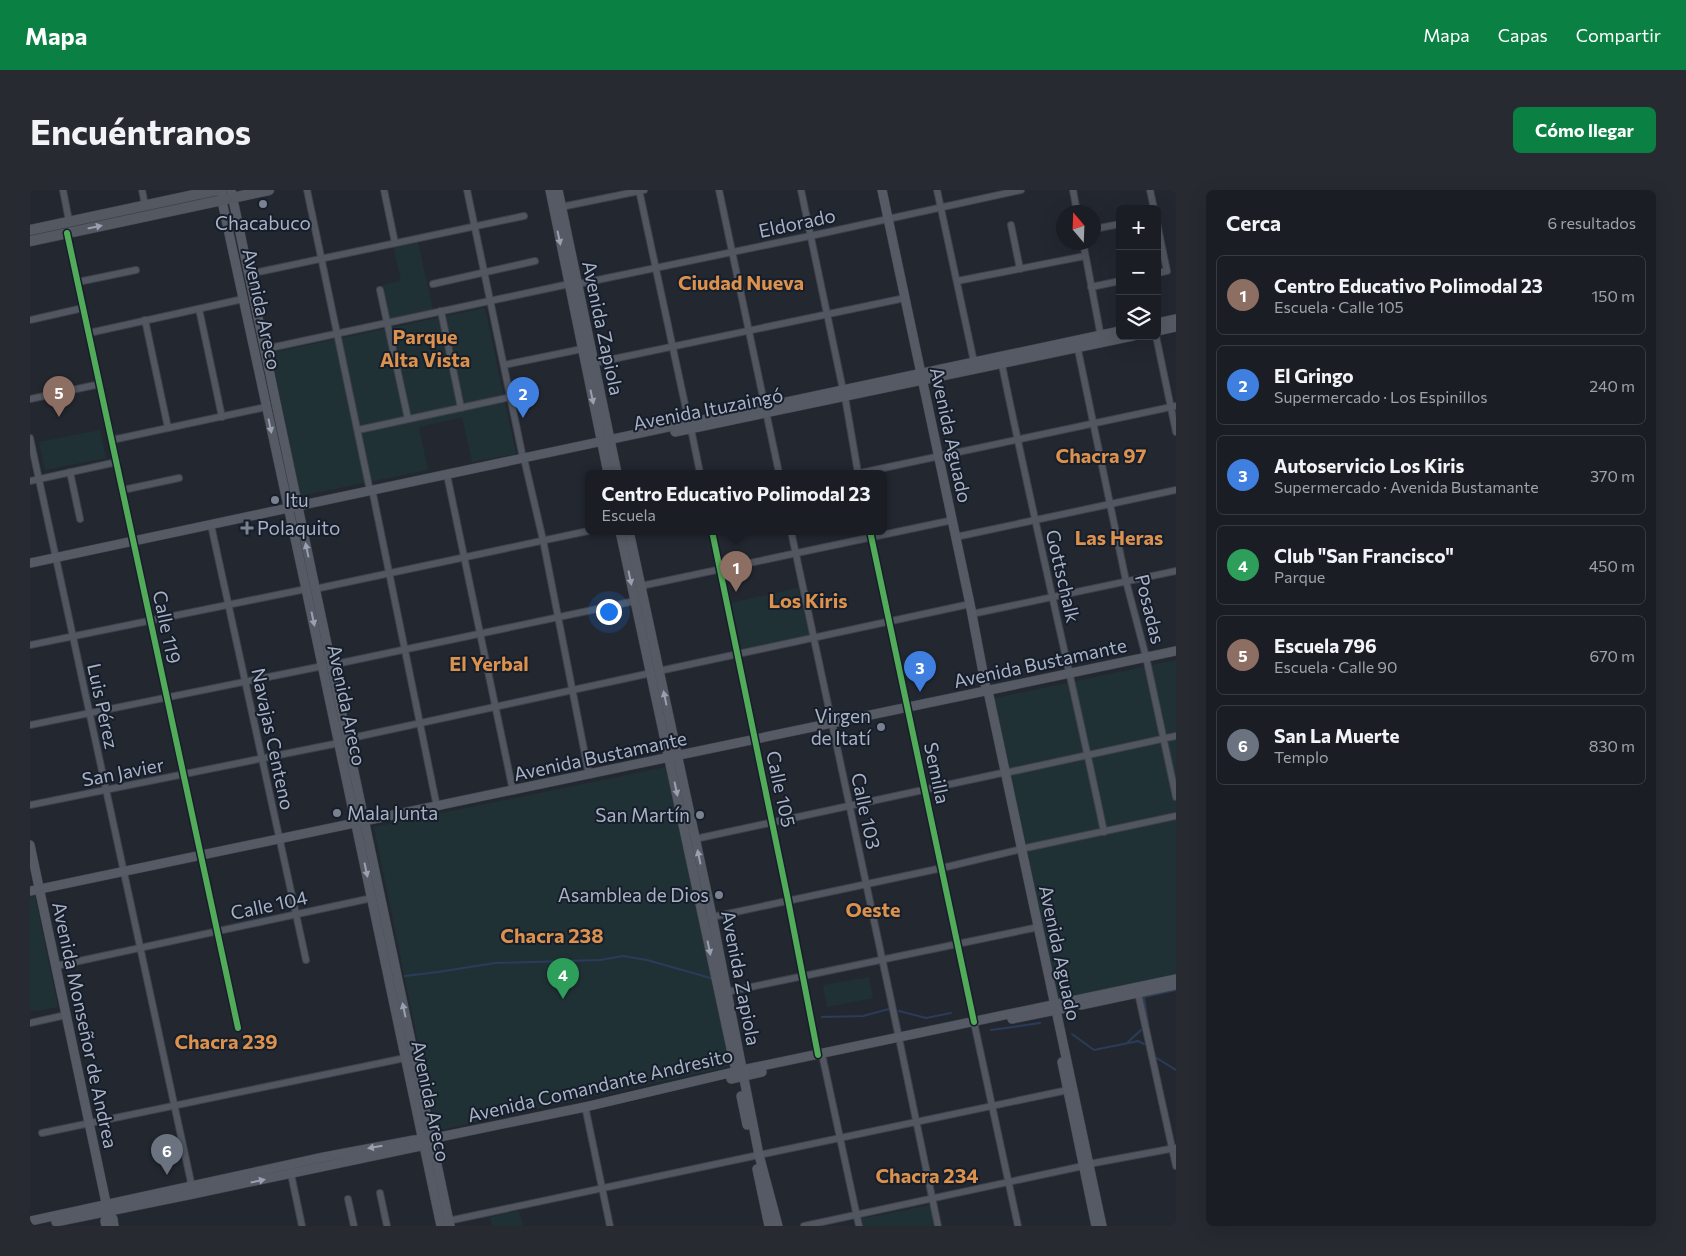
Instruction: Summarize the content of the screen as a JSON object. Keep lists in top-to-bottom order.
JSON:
{
  "streets": {
    "main road": [
      "Avenida Areco",
      "Avenida Zapiola",
      "Avenida Ituzaingó",
      "Avenida Aguado",
      "Avenida Bustamante",
      "Avenida Monseñor de Andrea",
      "Avenida Comandante Andresito"
    ],
    "street": [
      "Eldorado",
      "Gottschalk",
      "Posadas",
      "Calle 119",
      "Luis Pérez",
      "Navajas Centeno",
      "San Javier",
      "Semilla",
      "Calle 105",
      "Calle 103",
      "Calle 104"
    ]
  },
  "crossings": [
    ["Eldorado", "Avenida Areco"],
    ["Eldorado", "Avenida Zapiola"],
    ["Eldorado", "Avenida Aguado"],
    ["Avenida Areco", "Avenida Ituzaingó"],
    ["Avenida Areco", "Avenida Bustamante"],
    ["Avenida Areco", "San Javier"],
    ["Avenida Areco", "Calle 104"],
    ["Avenida Areco", "Avenida Comandante Andresito"],
    ["Avenida Zapiola", "Avenida Ituzaingó"],
    ["Avenida Zapiola", "Avenida Bustamante"],
    ["Avenida Zapiola", "San Javier"],
    ["Avenida Zapiola", "Avenida Comandante Andresito"],
    ["Avenida Ituzaingó", "Avenida Aguado"],
    ["Avenida Ituzaingó", "Gottschalk"],
    ["Avenida Ituzaingó", "Posadas"],
    ["Avenida Ituzaingó", "Calle 119"],
    ["Avenida Ituzaingó", "Luis Pérez"],
    ["Avenida Ituzaingó", "Navajas Centeno"],
    ["Avenida Aguado", "Avenida Bustamante"],
    ["Avenida Aguado", "San Javier"],
    ["Avenida Aguado", "Avenida Comandante Andresito"],
    ["Gottschalk", "Avenida Bustamante"],
    ["Posadas", "Avenida Bustamante"],
    ["Calle 119", "Avenida Bustamante"],
    ["Calle 119", "San Javier"],
    ["Calle 119", "Calle 104"],
    ["Avenida Bustamante", "Luis Pérez"],
    ["Avenida Bustamante", "Navajas Centeno"],
    ["Avenida Bustamante", "Semilla"],
    ["Avenida Bustamante", "Calle 105"],
    ["Avenida Bustamante", "Calle 103"],
    ["Avenida Bustamante", "Avenida Monseñor de Andrea"],
    ["Luis Pérez", "San Javier"],
    ["Luis Pérez", "Calle 104"],
    ["Navajas Centeno", "San Javier"],
    ["Navajas Centeno", "Calle 104"],
    ["San Javier", "Semilla"],
    ["San Javier", "Calle 105"],
    ["San Javier", "Calle 103"],
    ["Semilla", "Avenida Comandante Andresito"],
    ["Calle 105", "Avenida Comandante Andresito"],
    ["Calle 103", "Avenida Comandante Andresito"],
    ["Calle 104", "Avenida Monseñor de Andrea"],
    ["Avenida Monseñor de Andrea", "Avenida Comandante Andresito"]
  ],
  "districts": [
    "Ciudad Nueva",
    "Parque Alta Vista",
    "Chacra 97",
    "Las Heras",
    "Los Kiris",
    "El Yerbal",
    "Oeste",
    "Chacra 238",
    "Chacra 239",
    "Chacra 234"
  ],
  "places": {
    "other": [
      "Chacabuco",
      "Itu",
      "Virgen de Itatí",
      "Mala Junta",
      "San Martín",
      "Asamblea de Dios"
    ],
    "health": ["Polaquito"]
  },
  "north": "top",
  "page": {
    "header": "Mapa",
    "nav": ["Mapa", "Capas", "Compartir"],
    "buttons": "Cómo llegar",
    "title": "Encuéntranos",
    "heading": ["Cerca", "6 resultados"],
    "map_buttons": ["+", "−"],
    "list": [
      {
        "mark": "1",
        "name": "Centro Educativo Polimodal 23",
        "note": "Escuela · Calle 105",
        "value": "150 m"
      },
      {
        "mark": "2",
        "name": "El Gringo",
        "note": "Supermercado · Los Espinillos",
        "value": "240 m"
      },
      {
        "mark": "3",
        "name": "Autoservicio Los Kiris",
        "note": "Supermercado · Avenida Bustamante",
        "value": "370 m"
      },
      {
        "mark": "4",
        "name": "Club \"San Francisco\"",
        "note": "Parque",
        "value": "450 m"
      },
      {
        "mark": "5",
        "name": "Escuela 796",
        "note": "Escuela · Calle 90",
        "value": "670 m"
      },
      {
        "mark": "6",
        "name": "San La Muerte",
        "note": "Templo",
        "value": "830 m"
      }
    ],
    "pins": [
      "5",
      "2",
      "1",
      "3",
      "4",
      "6"
    ],
    "popup": ["Centro Educativo Polimodal 23", "Escuela"]
  }
}
